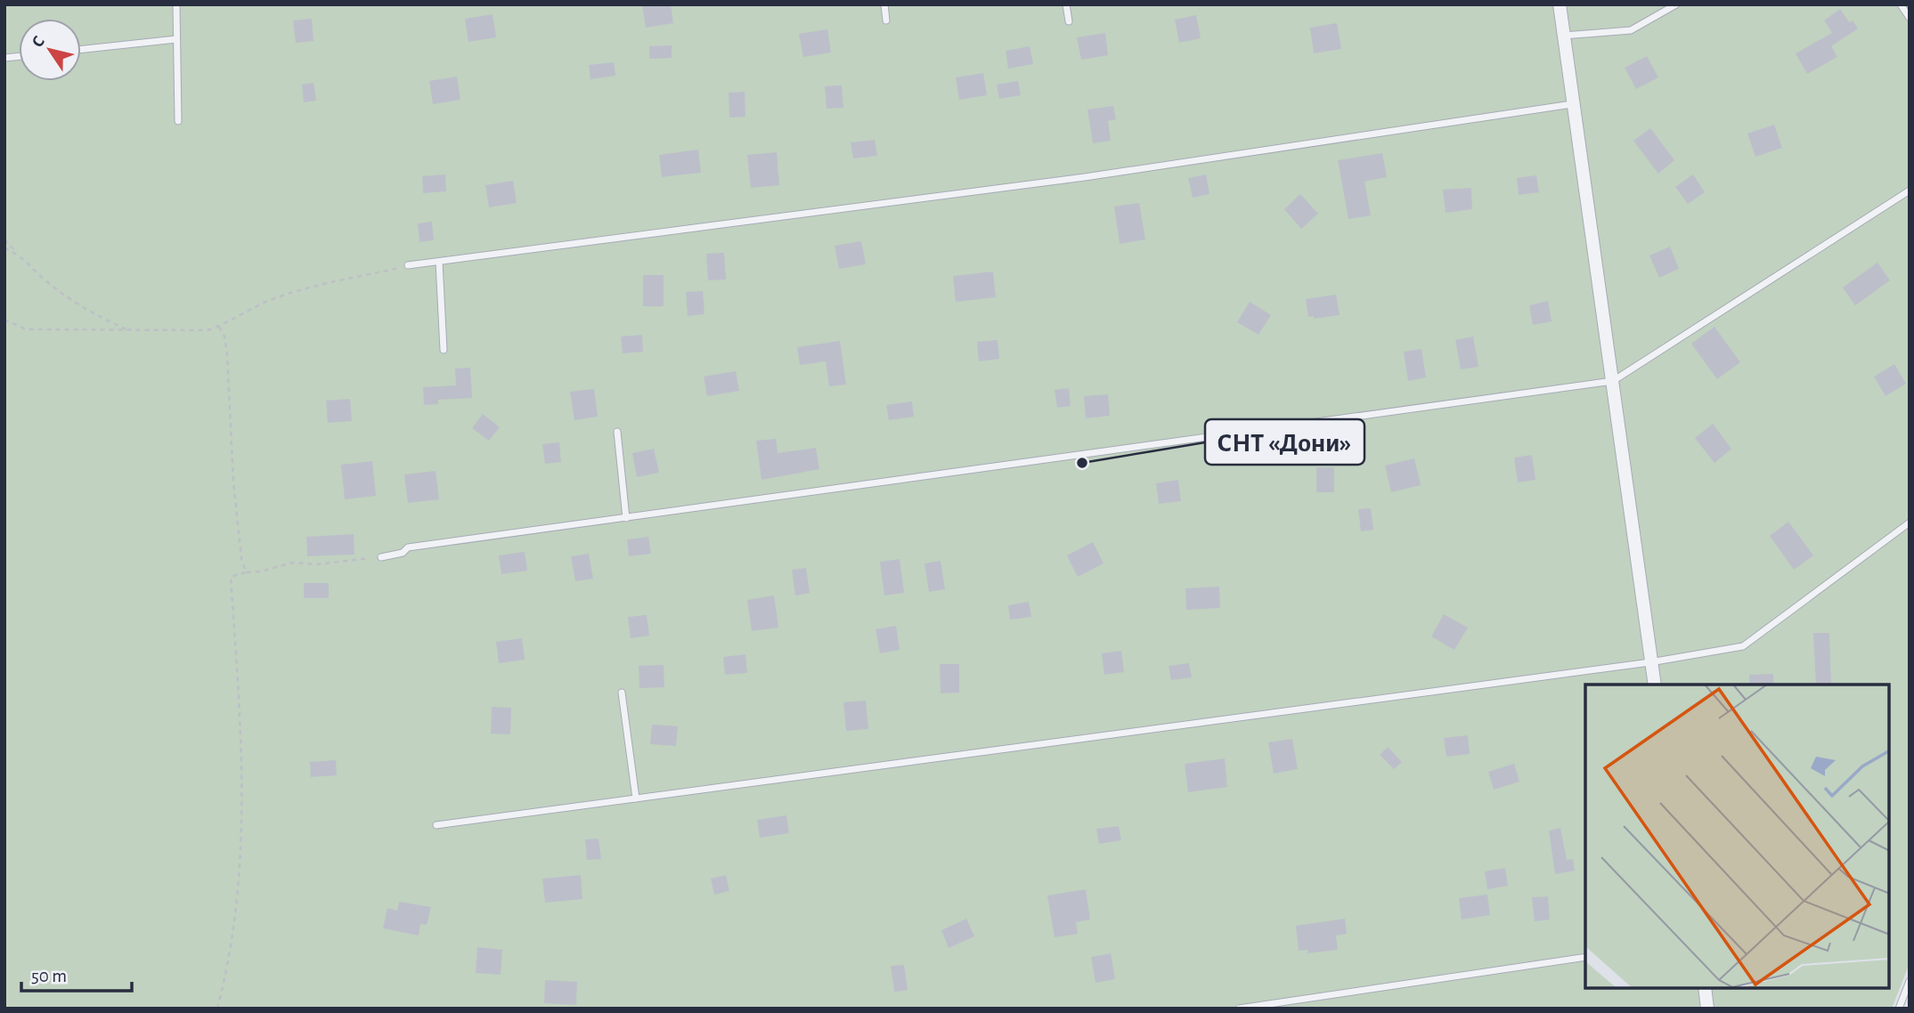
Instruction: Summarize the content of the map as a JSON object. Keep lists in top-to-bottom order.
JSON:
{
  "places": ["СНТ «Дони»"],
  "scale_bar": "50 m",
  "north": "top left"
}
